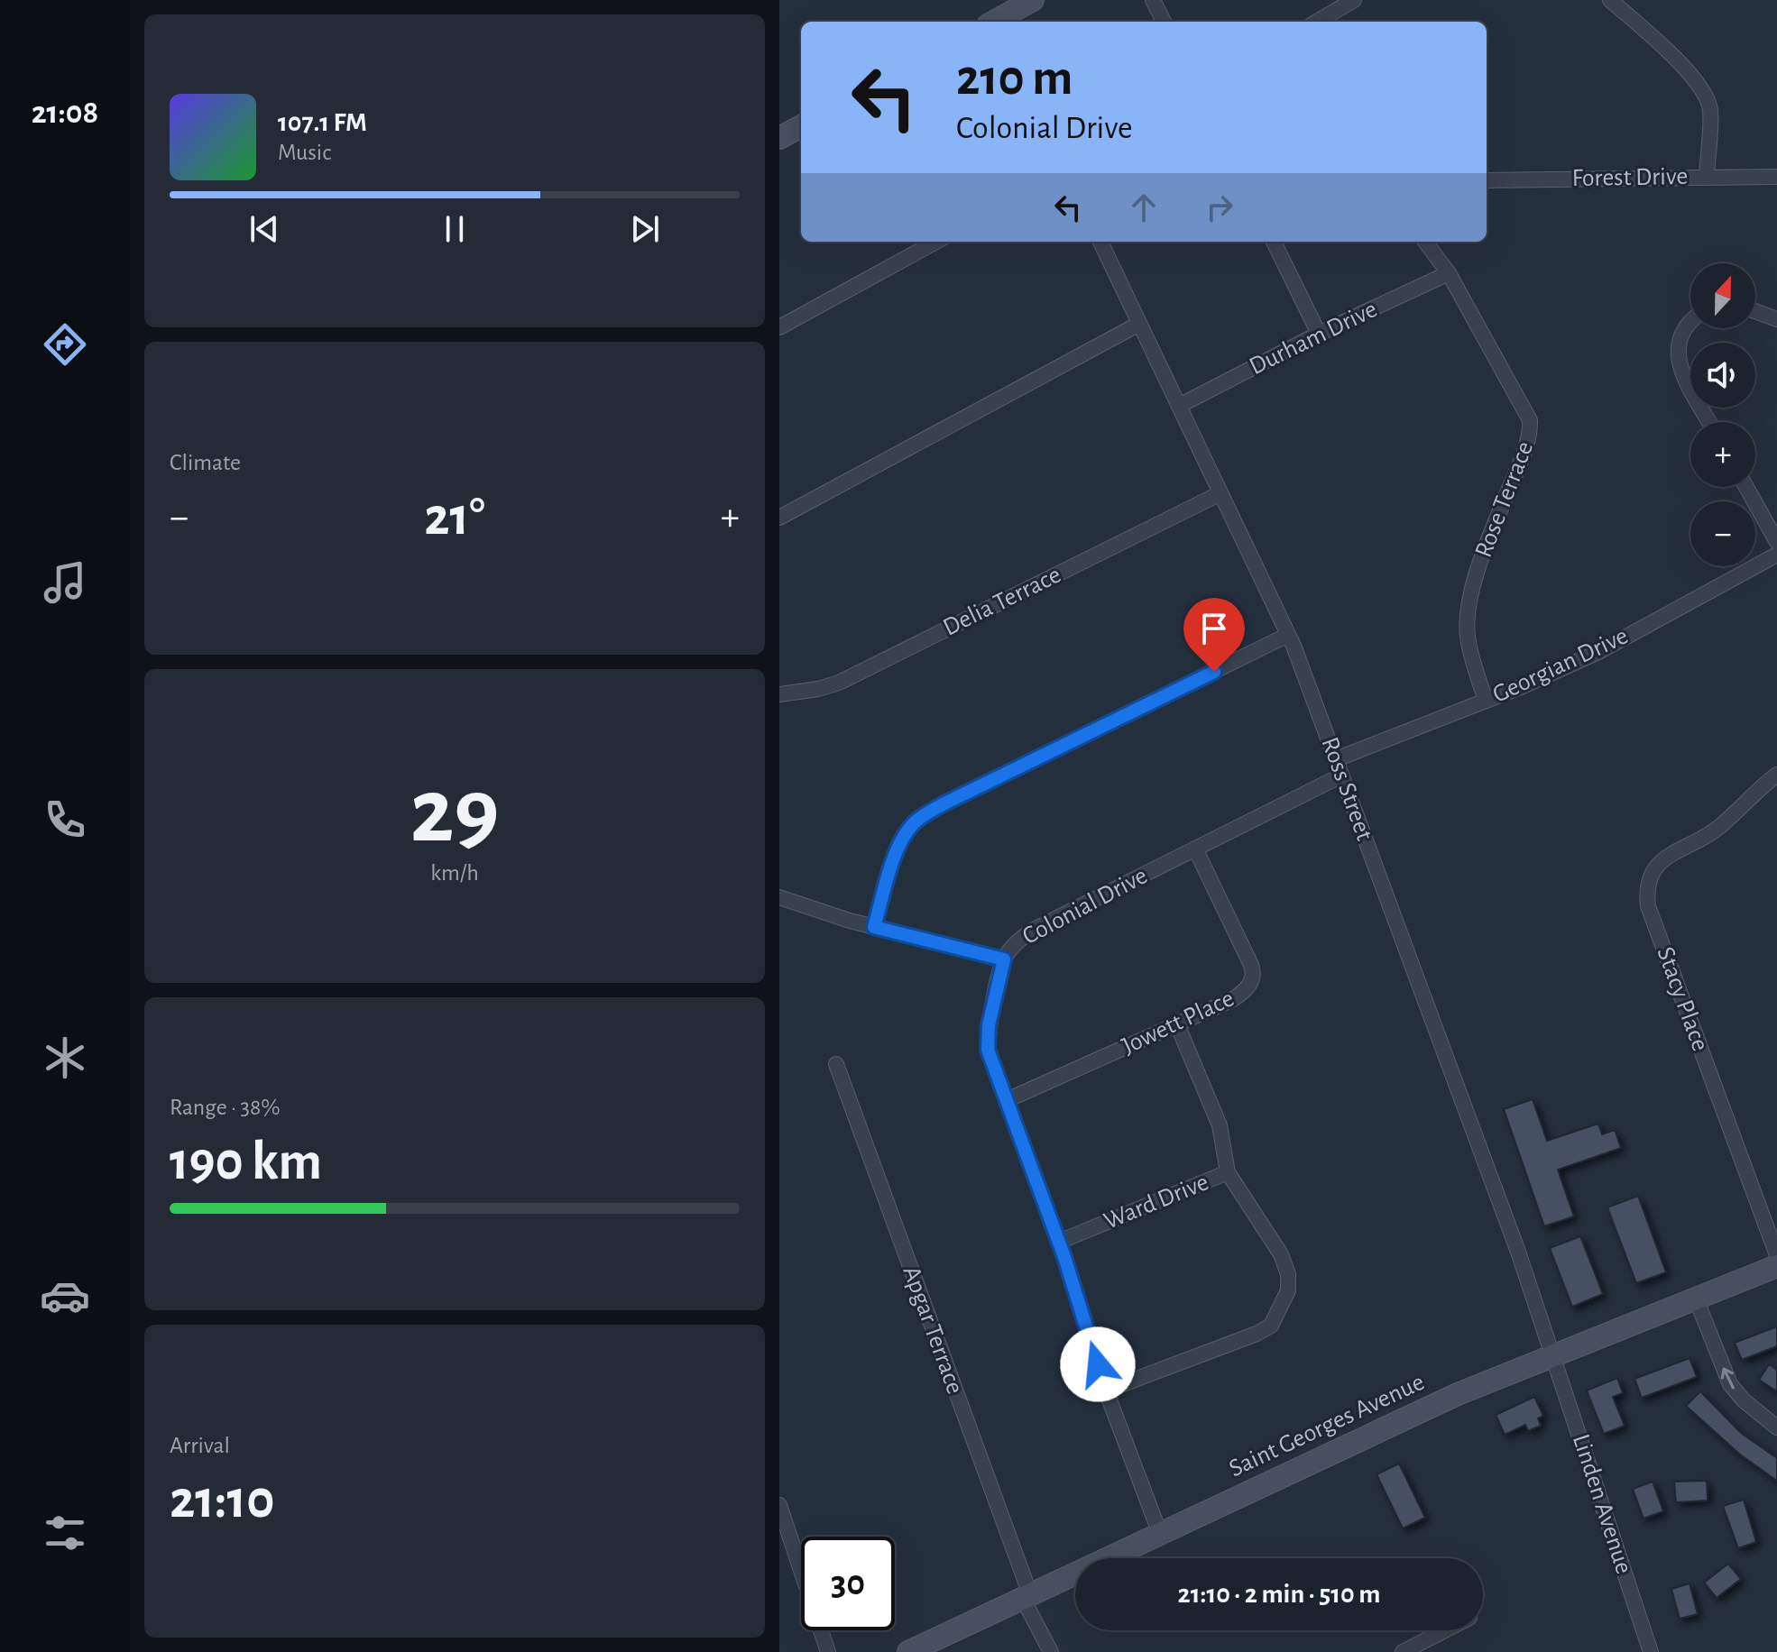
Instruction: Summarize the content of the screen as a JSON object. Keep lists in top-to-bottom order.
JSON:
{
  "streets": {
    "main road": ["Saint Georges Avenue"],
    "street": [
      "Forest Drive",
      "Durham Drive",
      "Rose Terrace",
      "Delia Terrace",
      "Georgian Drive",
      "Ross Street",
      "Colonial Drive",
      "Stacy Place",
      "Jowett Place",
      "Ward Drive",
      "Apgar Terrace",
      "Linden Avenue"
    ]
  },
  "crossings": [
    ["Durham Drive", "Rose Terrace"],
    ["Durham Drive", "Ross Street"],
    ["Rose Terrace", "Georgian Drive"],
    ["Delia Terrace", "Ross Street"],
    ["Georgian Drive", "Ross Street"],
    ["Ross Street", "Colonial Drive"],
    ["Ross Street", "Saint Georges Avenue"],
    ["Ross Street", "Linden Avenue"],
    ["Colonial Drive", "Jowett Place"],
    ["Jowett Place", "Ward Drive"],
    ["Apgar Terrace", "Saint Georges Avenue"],
    ["Saint Georges Avenue", "Linden Avenue"]
  ],
  "north": "top",
  "page": {
    "tabs": "21:08",
    "turn": ["210 m", "Colonial Drive"],
    "song": ["107.1 FM", "Music"],
    "map_buttons": ["+", "−"],
    "tile": [
      "Climate",
      ["29", "km/h"],
      ["Range · 38%", "190 km"],
      ["Arrival", "21:10"]
    ],
    "heat": ["−", "21°", "+"],
    "limit": "30",
    "trip": "21:10 · 2 min · 510 m"
  }
}
